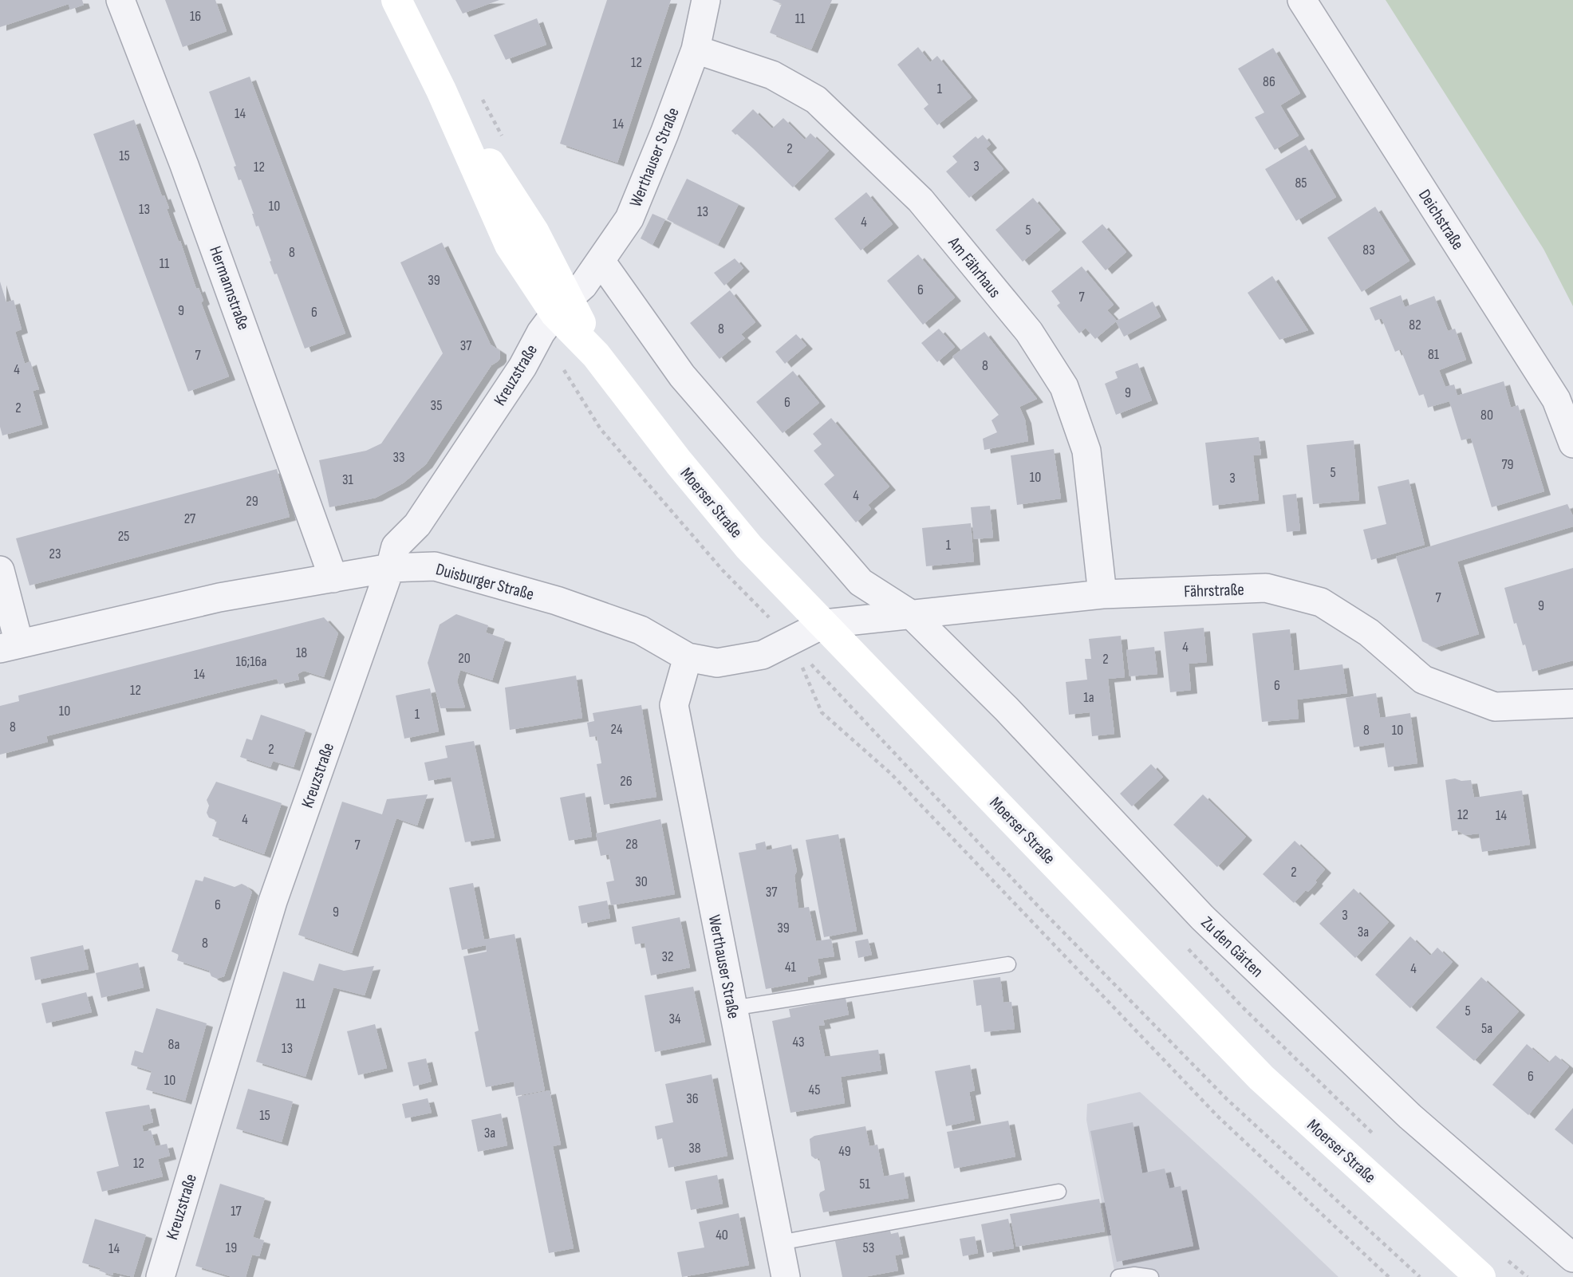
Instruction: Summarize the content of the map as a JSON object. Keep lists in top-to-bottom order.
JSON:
{
  "streets": {
    "main road": ["Moerser Straße"],
    "street": [
      "Werthauser Straße",
      "Deichstraße",
      "Am Fährhaus",
      "Hermannstraße",
      "Kreuzstraße",
      "Duisburger Straße",
      "Fährstraße",
      "Zu den Gärten"
    ]
  },
  "crossings": [
    ["Werthauser Straße", "Am Fährhaus"],
    ["Werthauser Straße", "Kreuzstraße"],
    ["Werthauser Straße", "Moerser Straße"],
    ["Werthauser Straße", "Duisburger Straße"],
    ["Am Fährhaus", "Fährstraße"],
    ["Hermannstraße", "Duisburger Straße"],
    ["Kreuzstraße", "Moerser Straße"],
    ["Kreuzstraße", "Duisburger Straße"],
    ["Moerser Straße", "Duisburger Straße"],
    ["Moerser Straße", "Fährstraße"],
    ["Duisburger Straße", "Fährstraße"],
    ["Fährstraße", "Zu den Gärten"]
  ],
  "house_numbers": [
    "16",
    "11",
    "12",
    "86",
    "1",
    "14",
    "14",
    "2",
    "15",
    "3",
    "12",
    "85",
    "10",
    "13",
    "13",
    "4",
    "5",
    "83",
    "8",
    "11",
    "39",
    "6",
    "7",
    "9",
    "6",
    "82",
    "8",
    "37",
    "81",
    "7",
    "8",
    "4",
    "9",
    "6",
    "35",
    "2",
    "80",
    "33",
    "79",
    "5",
    "10",
    "3",
    "31",
    "4",
    "29",
    "27",
    "25",
    "1",
    "23",
    "7",
    "9",
    "4",
    "18",
    "20",
    "2",
    "16;16a",
    "14",
    "6",
    "12",
    "1a",
    "10",
    "1",
    "8",
    "24",
    "8",
    "10",
    "2",
    "26",
    "12",
    "14",
    "4",
    "28",
    "7",
    "2",
    "30",
    "37",
    "6",
    "9",
    "3",
    "39",
    "3a",
    "8",
    "32",
    "41",
    "4",
    "11",
    "5",
    "34",
    "5a",
    "43",
    "8a",
    "13",
    "6",
    "10",
    "45",
    "36",
    "15",
    "3a",
    "38",
    "49",
    "12",
    "51",
    "17",
    "40",
    "19",
    "53",
    "14"
  ]
}
